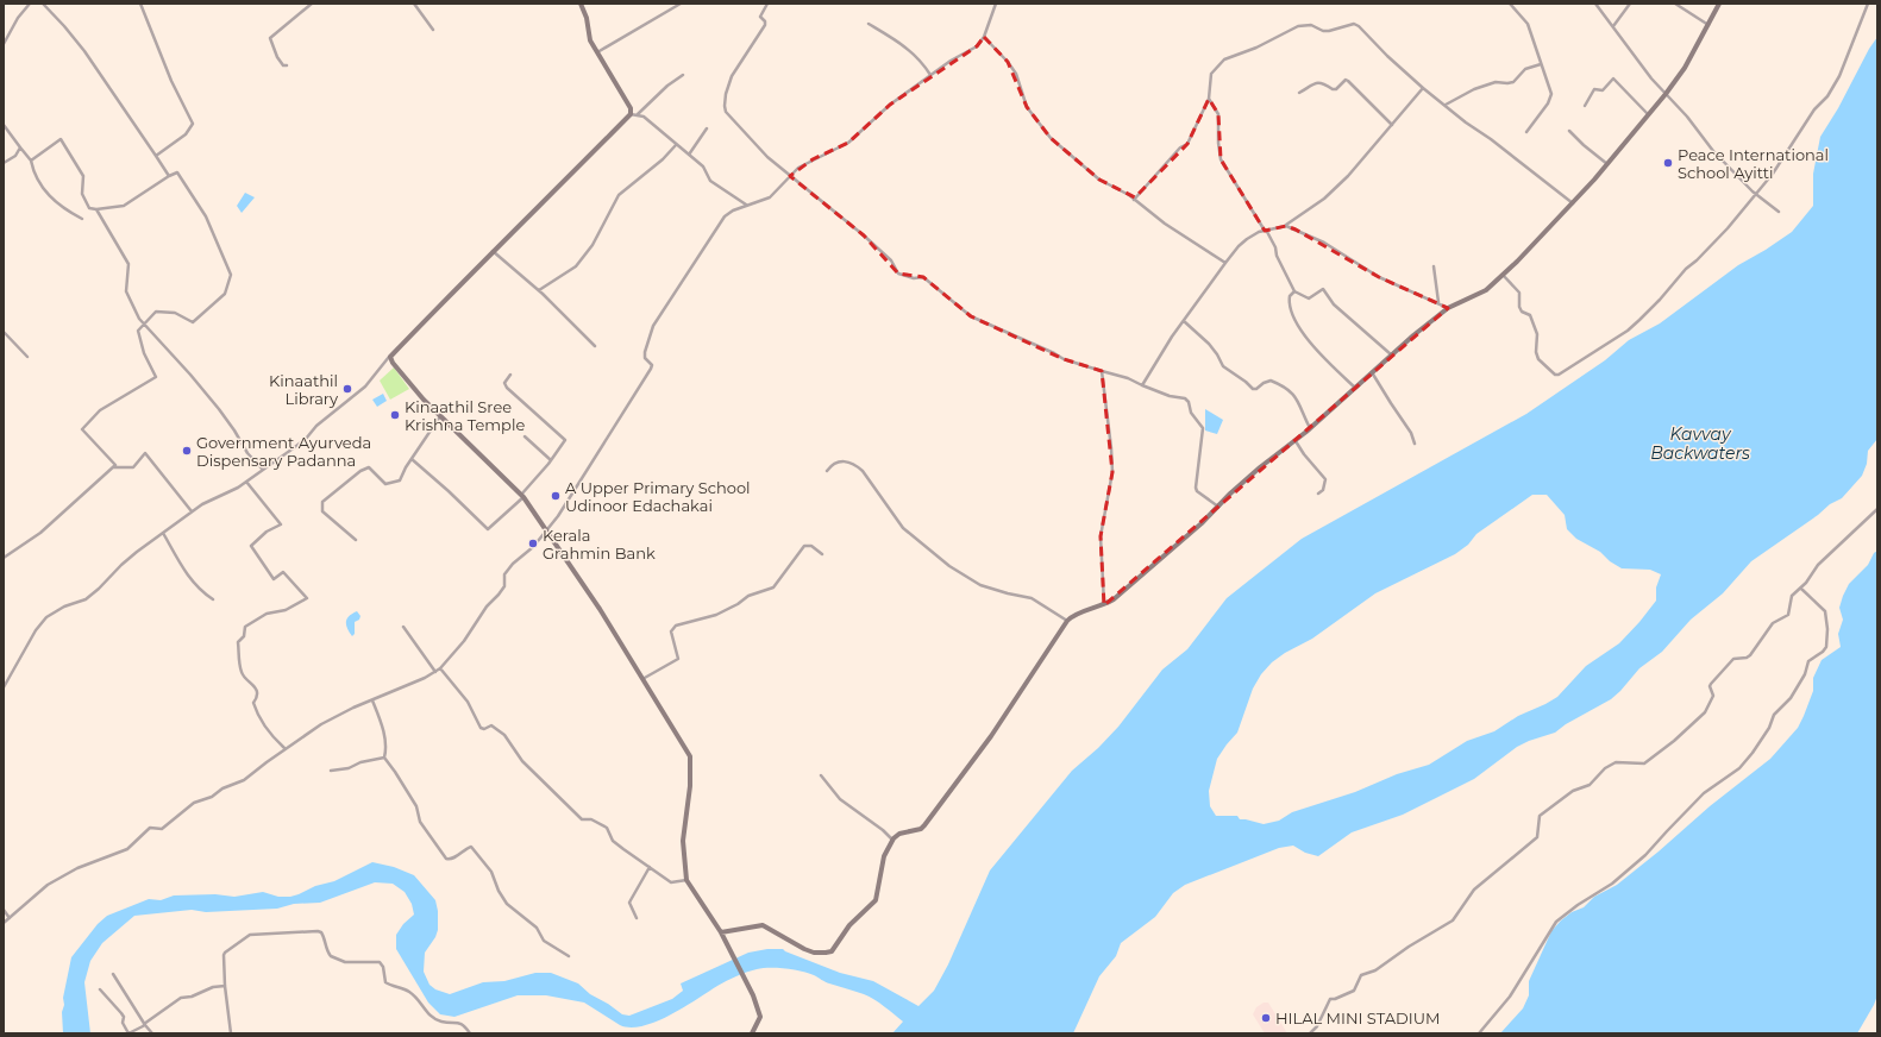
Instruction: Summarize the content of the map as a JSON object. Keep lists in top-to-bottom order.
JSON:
{
  "water": ["Kavvay Backwaters"],
  "places": [
    "Peace International School Ayitti",
    "Kinaathil Library",
    "Kinaathil Sree Krishna Temple",
    "Government Ayurveda Dispensary Padanna",
    "A Upper Primary School Udinoor Edachakai",
    "Kerala Grahmin Bank",
    "HILAL MINI STADIUM"
  ]
}
